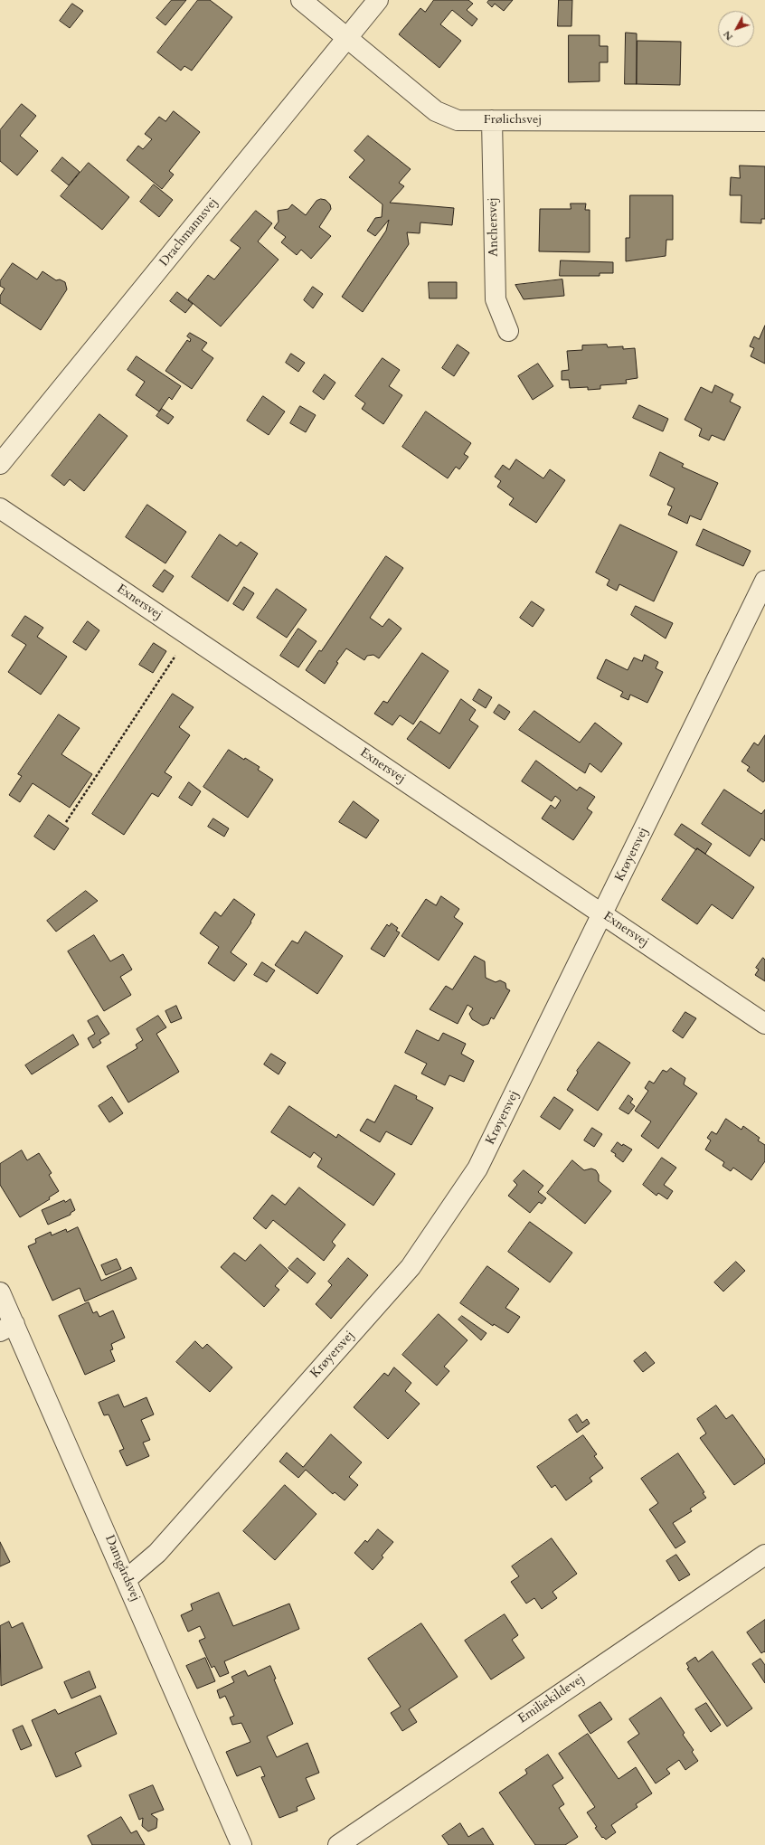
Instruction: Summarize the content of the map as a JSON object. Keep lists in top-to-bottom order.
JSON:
{
  "streets": {
    "street": [
      "Frølichsvej",
      "Anchersvej",
      "Drachmannsvej",
      "Exnersvej",
      "Krøyersvej",
      "Damgårdsvej",
      "Emiliekildevej"
    ]
  },
  "crossings": [
    ["Frølichsvej", "Anchersvej"],
    ["Frølichsvej", "Drachmannsvej"],
    ["Exnersvej", "Krøyersvej"],
    ["Krøyersvej", "Damgårdsvej"]
  ],
  "north": "bottom left"
}
